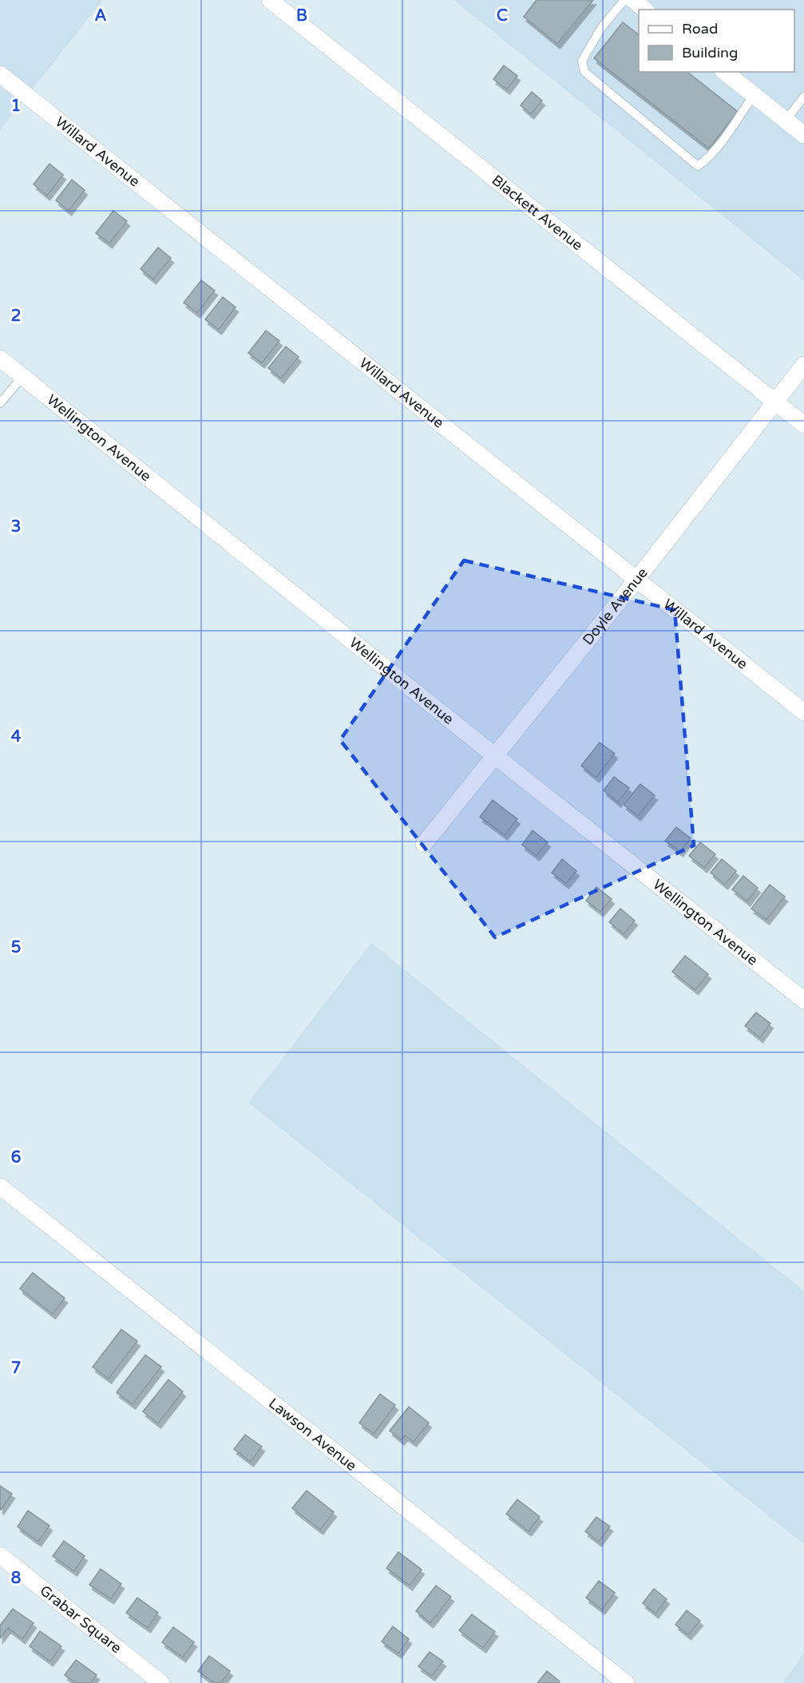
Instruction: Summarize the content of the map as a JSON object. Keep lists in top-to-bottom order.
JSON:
{
  "streets": {
    "street": [
      "Willard Avenue",
      "Blackett Avenue",
      "Wellington Avenue",
      "Doyle Avenue",
      "Lawson Avenue",
      "Grabar Square"
    ]
  },
  "crossings": [
    ["Willard Avenue", "Doyle Avenue"],
    ["Blackett Avenue", "Doyle Avenue"],
    ["Wellington Avenue", "Doyle Avenue"]
  ],
  "legend": ["Road", "Building"],
  "grid": {
    "columns": ["A", "B", "C"],
    "rows": [
      "1",
      "2",
      "3",
      "4",
      "5",
      "6",
      "7",
      "8"
    ]
  }
}
